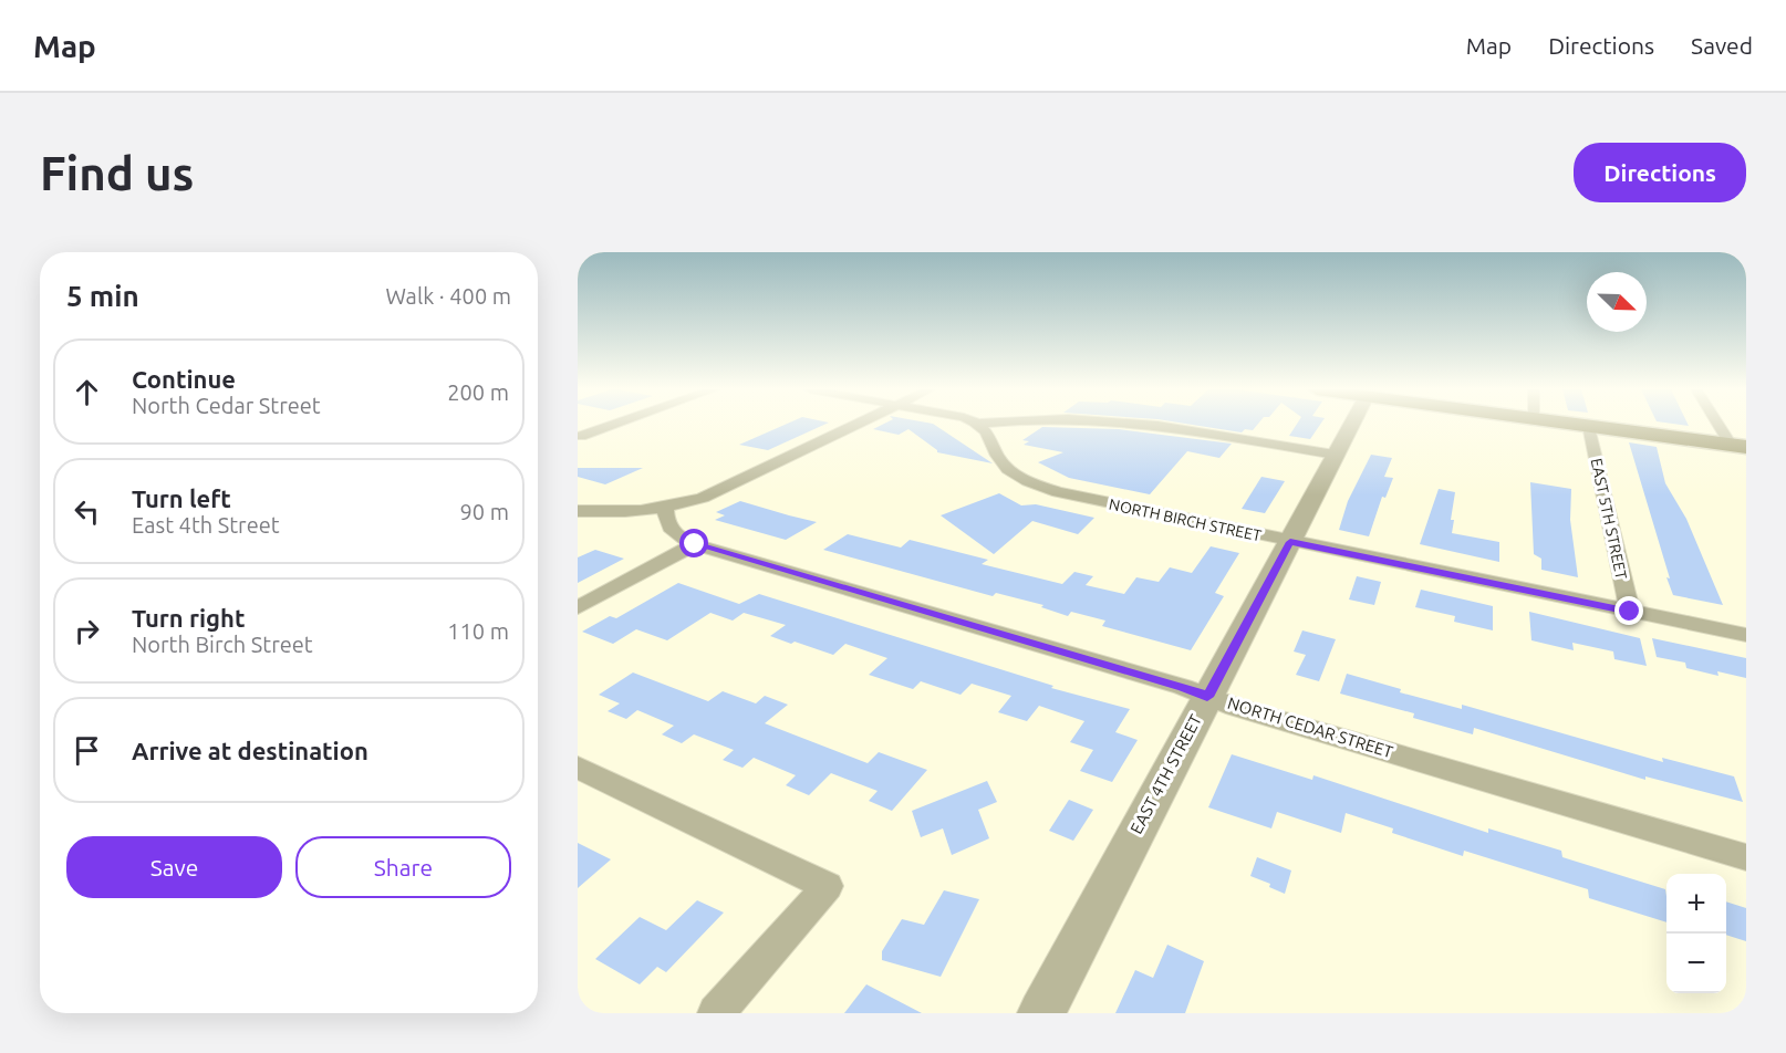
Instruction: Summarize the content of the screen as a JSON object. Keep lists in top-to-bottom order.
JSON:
{
  "streets": {
    "street": [
      "EAST 5TH STREET",
      "NORTH BIRCH STREET",
      "NORTH CEDAR STREET",
      "EAST 4TH STREET"
    ]
  },
  "crossings": [
    ["EAST 5TH STREET", "NORTH BIRCH STREET"],
    ["NORTH BIRCH STREET", "EAST 4TH STREET"],
    ["NORTH CEDAR STREET", "EAST 4TH STREET"]
  ],
  "north": "bottom right",
  "page": {
    "header": "Map",
    "nav": ["Map", "Directions", "Saved"],
    "buttons": [
      "Directions",
      ["Save", "Share"]
    ],
    "title": "Find us",
    "heading": ["5 min", "Walk · 400 m"],
    "list": [
      ["Continue", "North Cedar Street", "200 m"],
      ["Turn left", "East 4th Street", "90 m"],
      ["Turn right", "North Birch Street", "110 m"],
      "Arrive at destination"
    ],
    "map_buttons": ["+", "−"]
  }
}
